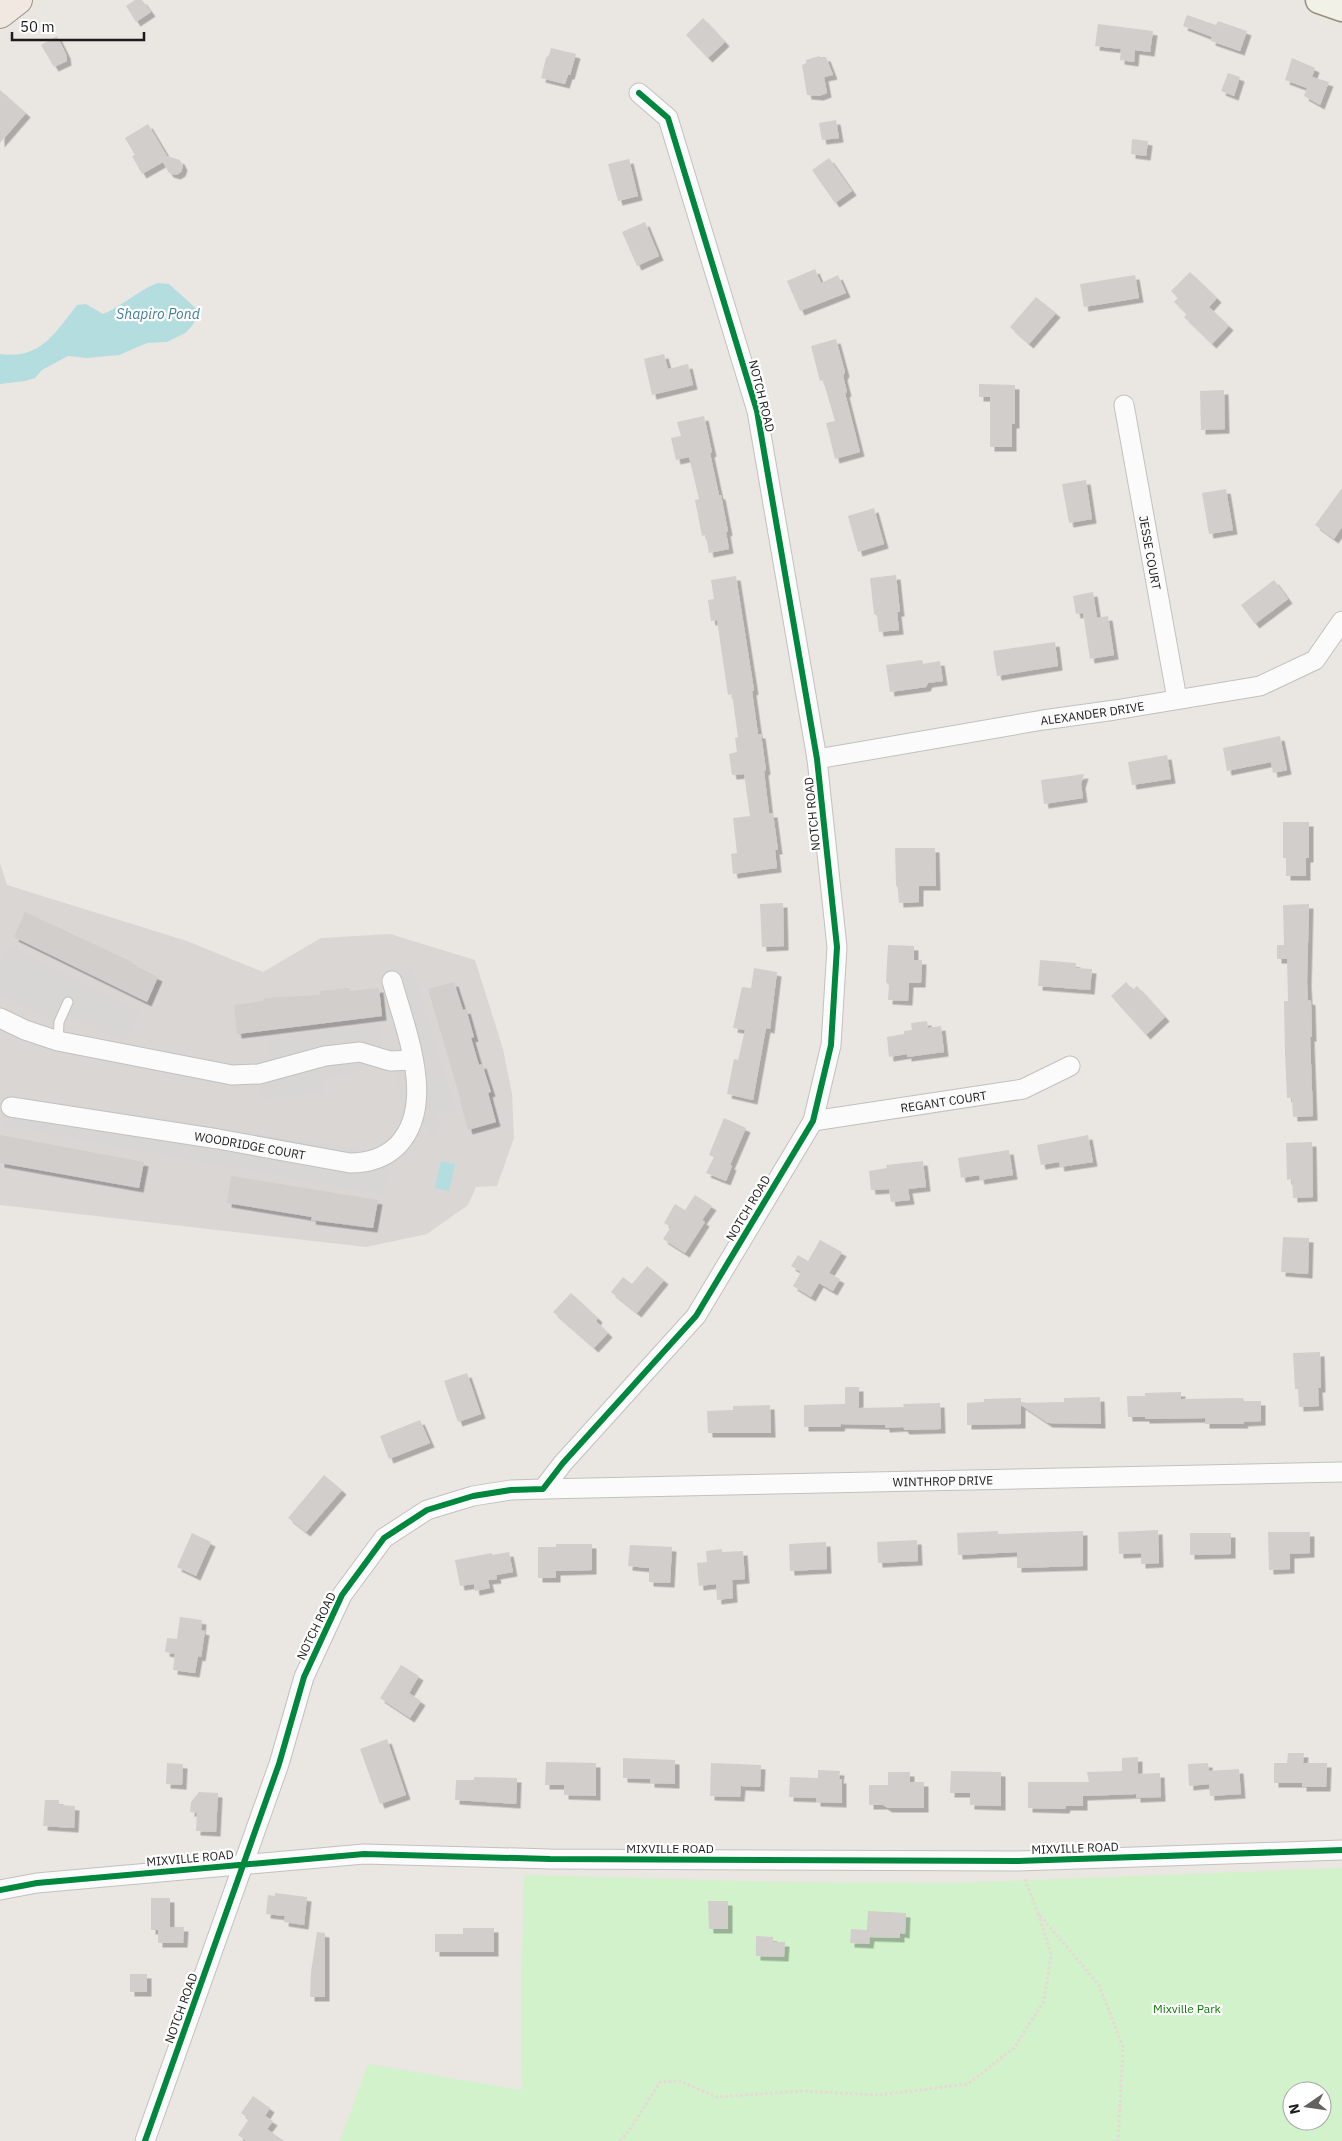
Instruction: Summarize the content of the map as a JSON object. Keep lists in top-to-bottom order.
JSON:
{
  "streets": {
    "street": [
      "NOTCH ROAD",
      "JESSE COURT",
      "ALEXANDER DRIVE",
      "REGANT COURT",
      "WOODRIDGE COURT",
      "WINTHROP DRIVE",
      "MIXVILLE ROAD"
    ]
  },
  "crossings": [
    ["NOTCH ROAD", "ALEXANDER DRIVE"],
    ["NOTCH ROAD", "REGANT COURT"],
    ["NOTCH ROAD", "WINTHROP DRIVE"],
    ["NOTCH ROAD", "MIXVILLE ROAD"],
    ["JESSE COURT", "ALEXANDER DRIVE"]
  ],
  "water": ["Shapiro Pond"],
  "parks": ["Mixville Park"],
  "scale_bar": "50 m",
  "north": "left"
}
